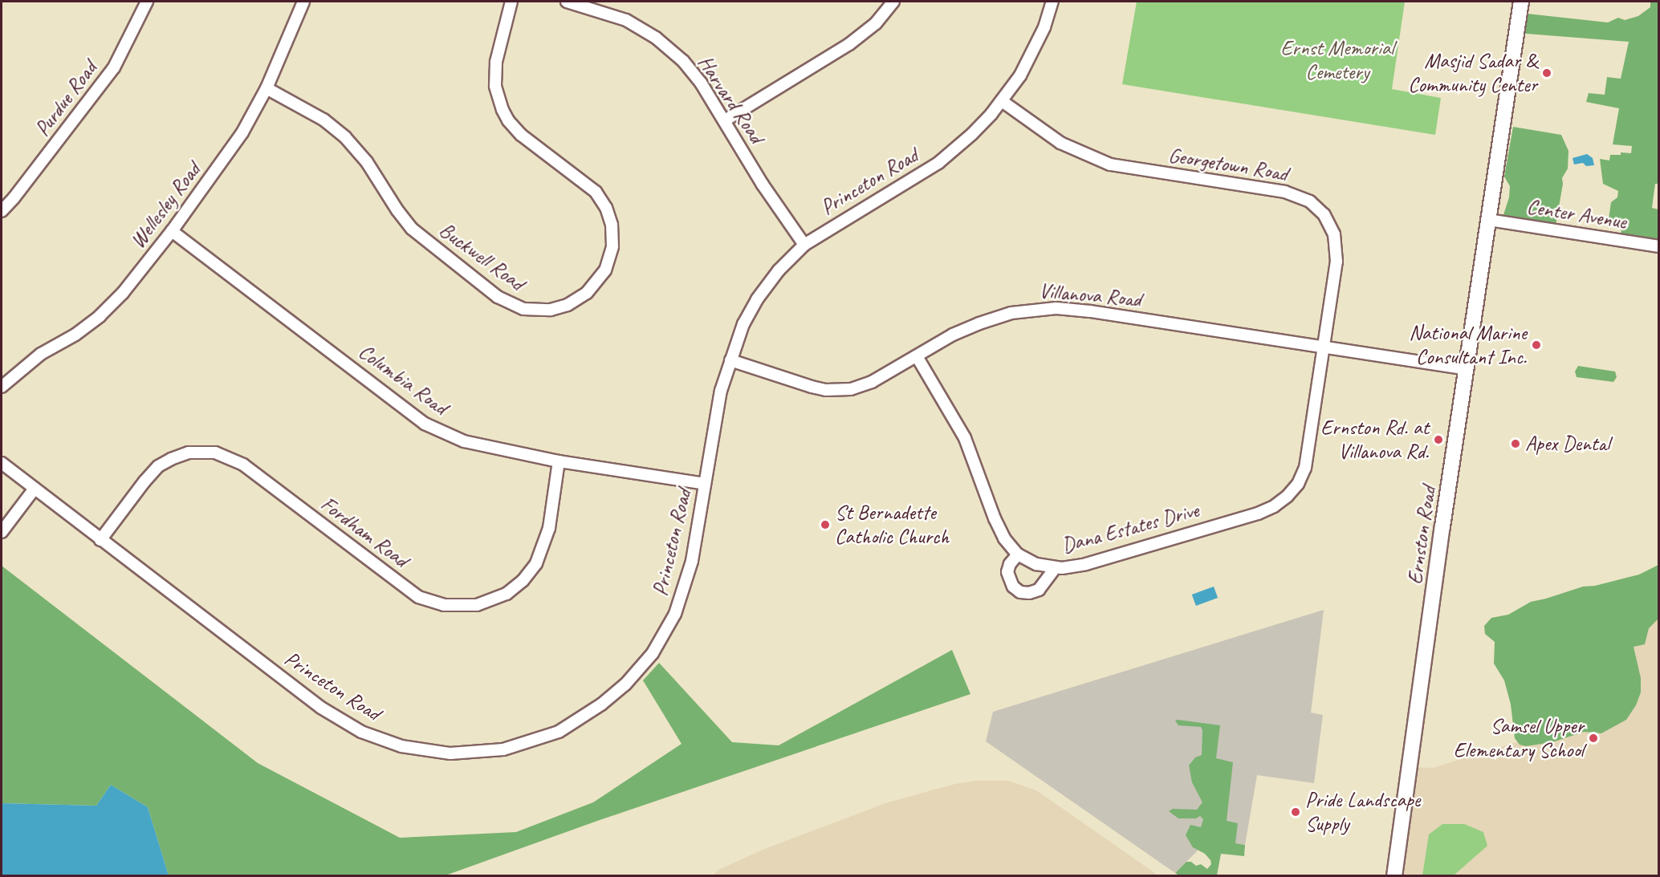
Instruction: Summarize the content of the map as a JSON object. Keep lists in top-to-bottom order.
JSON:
{
  "streets": {
    "street": [
      "Purdue Road",
      "Harvard Road",
      "Georgetown Road",
      "Princeton Road",
      "Wellesley Road",
      "Center Avenue",
      "Buckwell Road",
      "Villanova Road",
      "Columbia Road",
      "Dana Estates Drive",
      "Fordham Road",
      "Ernston Road"
    ]
  },
  "crossings": [
    ["Harvard Road", "Princeton Road"],
    ["Georgetown Road", "Princeton Road"],
    ["Georgetown Road", "Villanova Road"],
    ["Georgetown Road", "Dana Estates Drive"],
    ["Princeton Road", "Villanova Road"],
    ["Princeton Road", "Columbia Road"],
    ["Princeton Road", "Fordham Road"],
    ["Wellesley Road", "Buckwell Road"],
    ["Wellesley Road", "Columbia Road"],
    ["Center Avenue", "Ernston Road"],
    ["Villanova Road", "Dana Estates Drive"],
    ["Villanova Road", "Ernston Road"],
    ["Columbia Road", "Fordham Road"]
  ],
  "parks": ["Ernst Memorial Cemetery"],
  "places": [
    "Masjid Sadar & Community Center",
    "National Marine Consultant Inc.",
    "Ernston Rd. at Villanova Rd.",
    "Apex Dental",
    "St Bernadette Catholic Church",
    "Samsel Upper Elementary School",
    "Pride Landscape Supply"
  ]
}
